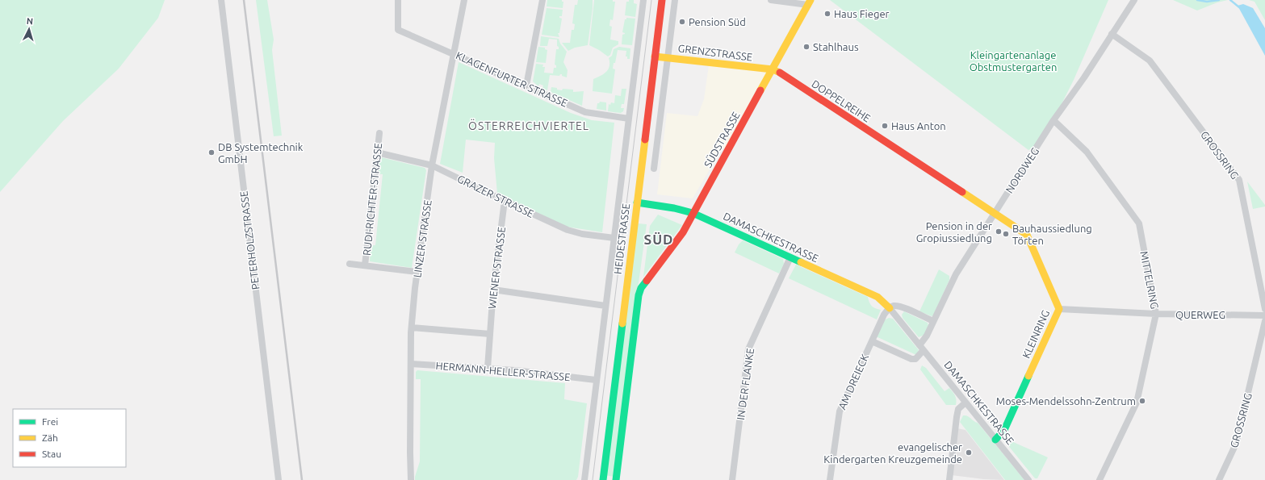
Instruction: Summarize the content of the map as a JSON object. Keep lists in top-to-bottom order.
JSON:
{
  "streets": {
    "street": [
      "GRENZSTRASSE",
      "KLAGENFURTER STRASSE",
      "DOPPELREIHE",
      "SÜDSTRASSE",
      "GROSSRING",
      "NORDWEG",
      "GRAZER STRASSE",
      "RUDI-RICHTER-STRASSE",
      "DAMASCHKESTRASSE",
      "LINZER STRASSE",
      "HEIDESTRASSE",
      "PETERHOLZSTRASSE",
      "WIENER STRASSE",
      "MITTELRING",
      "QUERWEG",
      "KLEINRING",
      "HERMANN-HELLER-STRASSE",
      "AM DREIECK",
      "IN DER FLANKE"
    ]
  },
  "crossings": [
    ["GRENZSTRASSE", "DOPPELREIHE"],
    ["GRENZSTRASSE", "SÜDSTRASSE"],
    ["GRENZSTRASSE", "HEIDESTRASSE"],
    ["KLAGENFURTER STRASSE", "LINZER STRASSE"],
    ["KLAGENFURTER STRASSE", "HEIDESTRASSE"],
    ["DOPPELREIHE", "SÜDSTRASSE"],
    ["DOPPELREIHE", "NORDWEG"],
    ["DOPPELREIHE", "KLEINRING"],
    ["SÜDSTRASSE", "DAMASCHKESTRASSE"],
    ["GROSSRING", "NORDWEG"],
    ["NORDWEG", "DAMASCHKESTRASSE"],
    ["NORDWEG", "MITTELRING"],
    ["NORDWEG", "KLEINRING"],
    ["NORDWEG", "AM DREIECK"],
    ["GRAZER STRASSE", "RUDI-RICHTER-STRASSE"],
    ["GRAZER STRASSE", "LINZER STRASSE"],
    ["GRAZER STRASSE", "HEIDESTRASSE"],
    ["GRAZER STRASSE", "WIENER STRASSE"],
    ["DAMASCHKESTRASSE", "HEIDESTRASSE"],
    ["DAMASCHKESTRASSE", "KLEINRING"],
    ["DAMASCHKESTRASSE", "AM DREIECK"],
    ["DAMASCHKESTRASSE", "IN DER FLANKE"],
    ["LINZER STRASSE", "HERMANN-HELLER-STRASSE"],
    ["HEIDESTRASSE", "HERMANN-HELLER-STRASSE"],
    ["WIENER STRASSE", "HERMANN-HELLER-STRASSE"],
    ["MITTELRING", "QUERWEG"],
    ["QUERWEG", "KLEINRING"]
  ],
  "districts": ["ÖSTERREICHVIERTEL", "SÜD"],
  "parks": ["Kleingartenanlage Obstmustergarten"],
  "places": [
    "Haus Fieger",
    "Pension Süd",
    "Stahlhaus",
    "Haus Anton",
    "DB Systemtechnik GmbH",
    "Pension in der Gropiussiedlung",
    "Bauhaussiedlung Törten",
    "Moses-Mendelssohn-Zentrum",
    "evangelischer Kindergarten Kreuzgemeinde"
  ],
  "legend": ["Frei", "Zäh", "Stau"],
  "north": "top"
}
